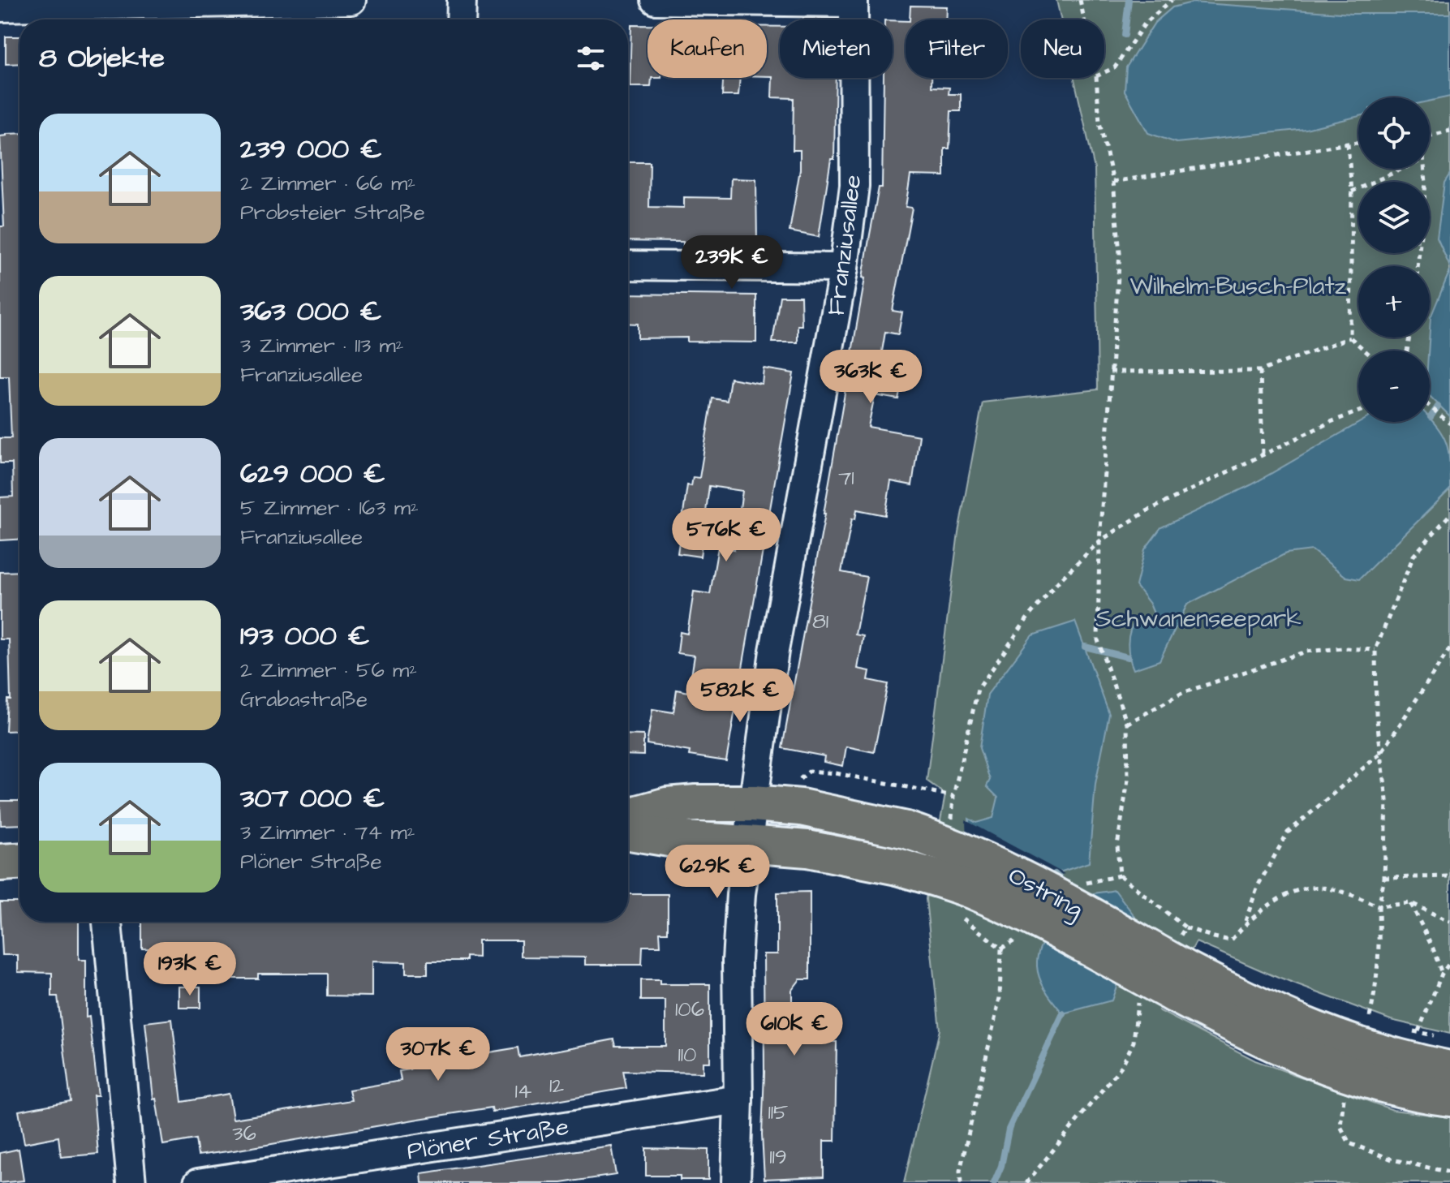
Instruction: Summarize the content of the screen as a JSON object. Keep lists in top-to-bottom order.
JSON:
{
  "streets": {
    "main road": ["Ostring"],
    "street": ["Franziusallee", "Plöner Straße"]
  },
  "crossings": [
    ["Franziusallee", "Ostring"],
    ["Franziusallee", "Plöner Straße"]
  ],
  "parks": ["Wilhelm-Busch-Platz", "Schwanenseepark"],
  "house_numbers": [
    "71",
    "81",
    "106",
    "110",
    "12",
    "14",
    "115",
    "36",
    "119"
  ],
  "page": {
    "chip": [
      "Kaufen",
      "Mieten",
      "Filter",
      "Neu"
    ],
    "heading": "8 Objekte",
    "map_buttons": ["+", "−"],
    "list": [
      {
        "name": "239 000 €",
        "note": "2 Zimmer · 66 m² · Probsteier Straße"
      },
      {
        "name": "363 000 €",
        "note": "3 Zimmer · 113 m² · Franziusallee"
      },
      {
        "name": "629 000 €",
        "note": "5 Zimmer · 163 m² · Franziusallee"
      },
      {
        "name": "193 000 €",
        "note": "2 Zimmer · 56 m² · Grabastraße"
      },
      {
        "name": "307 000 €",
        "note": "3 Zimmer · 74 m² · Plöner Straße"
      }
    ],
    "price": [
      "239K €",
      "363K €",
      "576K €",
      "582K €",
      "629K €",
      "193K €",
      "610K €",
      "307K €"
    ]
  }
}
